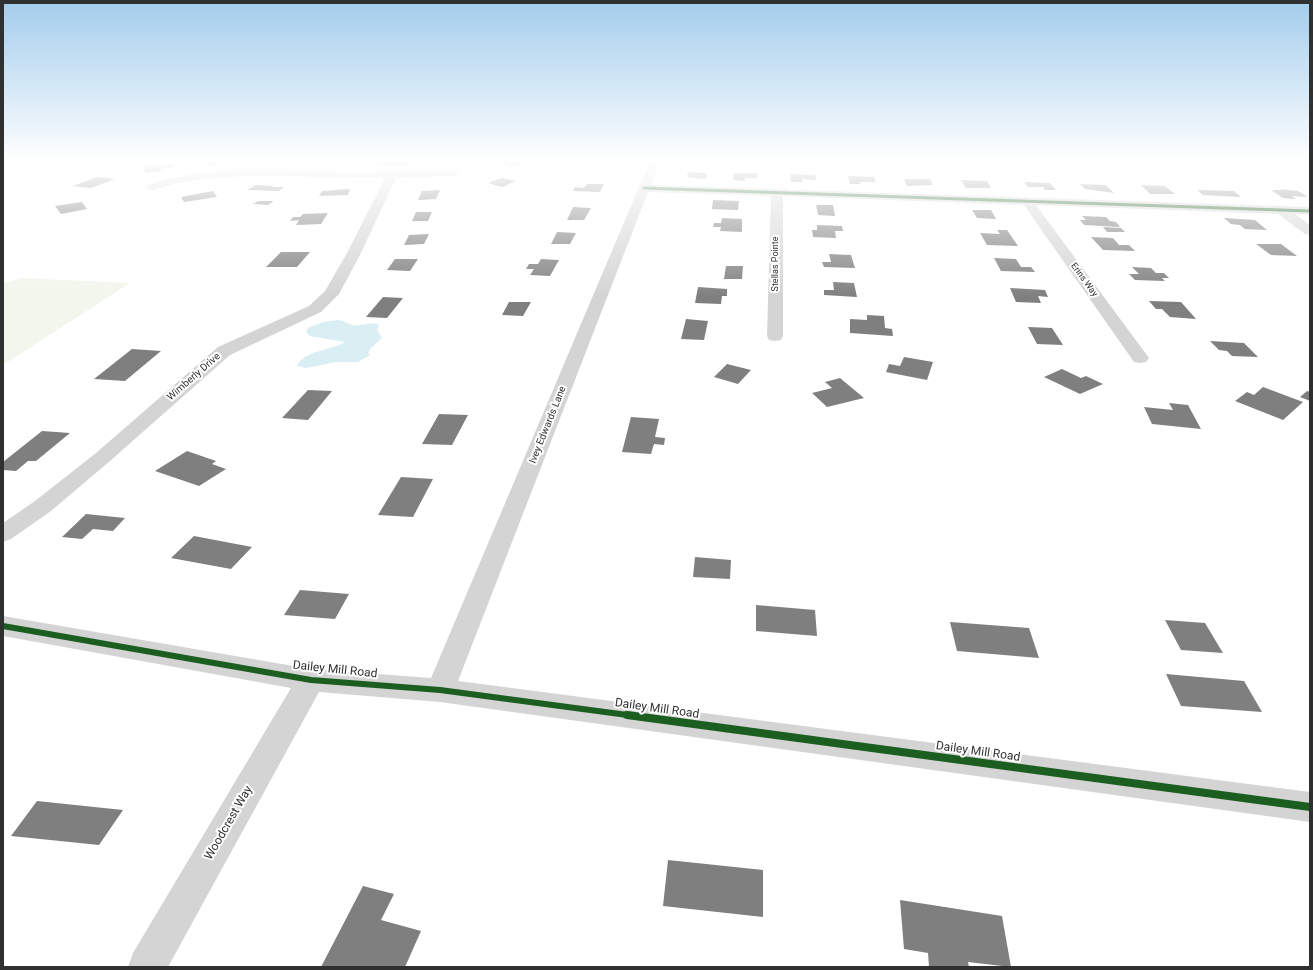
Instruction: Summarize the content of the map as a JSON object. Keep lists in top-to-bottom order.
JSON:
{
  "streets": {
    "street": [
      "Stellas Pointe",
      "Erins Way",
      "Wimberly Drive",
      "Ivey Edwards Lane",
      "Dailey Mill Road",
      "Woodcrest Way"
    ]
  },
  "crossings": [
    ["Ivey Edwards Lane", "Dailey Mill Road"],
    ["Dailey Mill Road", "Woodcrest Way"]
  ]
}
